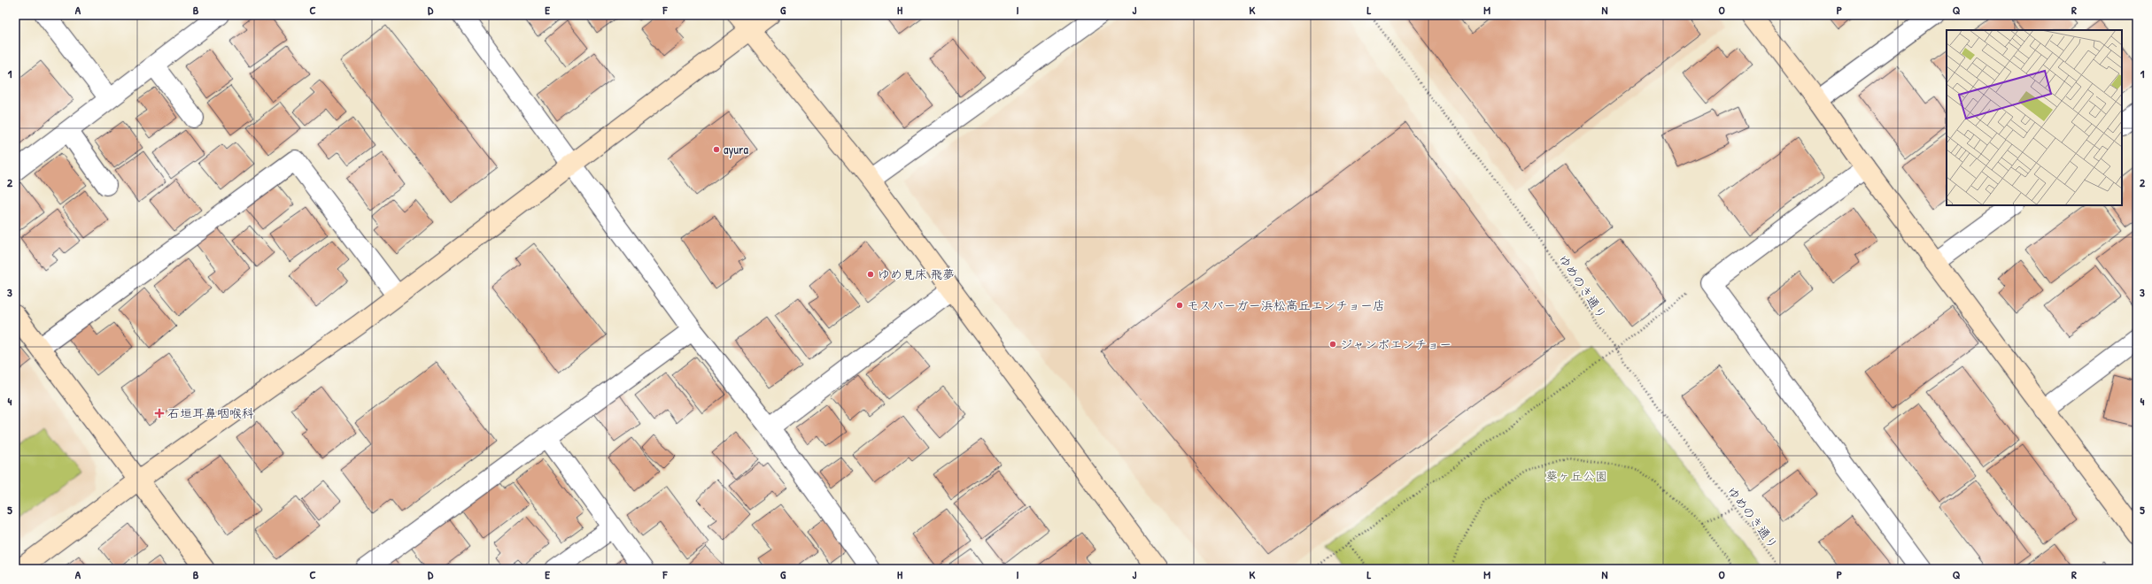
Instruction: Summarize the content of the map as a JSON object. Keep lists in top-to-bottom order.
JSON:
{
  "streets": {
    "path": ["ゆめのき通り"]
  },
  "parks": ["葵ヶ丘公園"],
  "places": {
    "other": [
      "ayura",
      "ゆめ見床 飛夢",
      "モスバーガー浜松高丘エンチョー店",
      "ジャンボエンチョー"
    ],
    "health": ["石垣耳鼻咽喉科"]
  },
  "grid": {
    "columns": [
      "A",
      "B",
      "C",
      "D",
      "E",
      "F",
      "G",
      "H",
      "I",
      "J",
      "K",
      "L",
      "M",
      "N",
      "O",
      "P",
      "Q",
      "R"
    ],
    "rows": [
      "1",
      "2",
      "3",
      "4",
      "5"
    ]
  }
}
